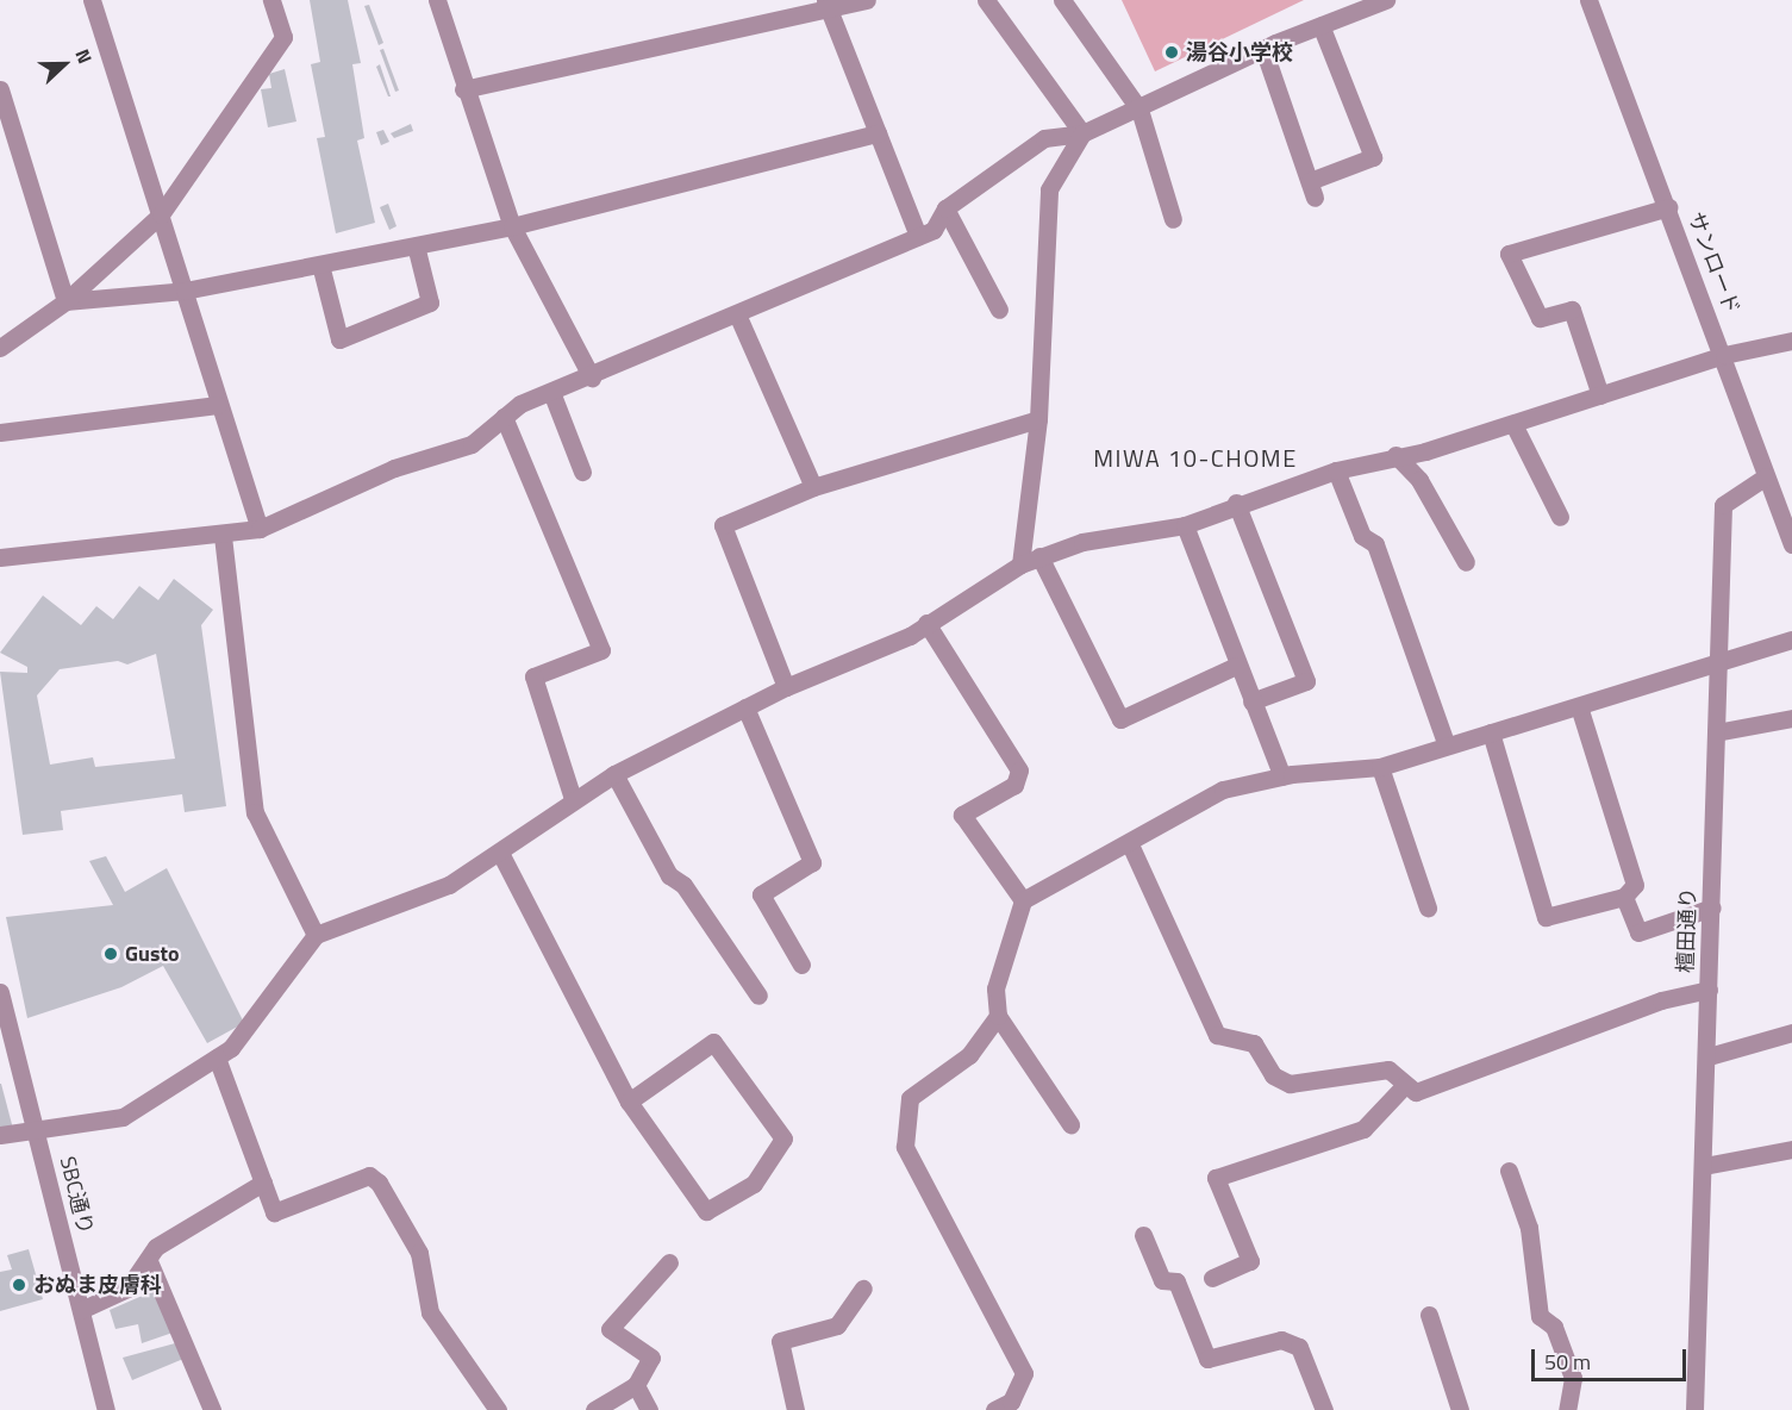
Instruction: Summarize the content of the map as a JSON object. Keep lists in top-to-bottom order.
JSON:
{
  "streets": {
    "street": ["サンロード", "檀田通り", "SBC通り"]
  },
  "crossings": [
    ["サンロード", "檀田通り"]
  ],
  "districts": ["MIWA 10-CHOME"],
  "places": ["湯谷小学校", "Gusto", "おぬま皮膚科"],
  "scale_bar": "50 m",
  "north": "right"
}
